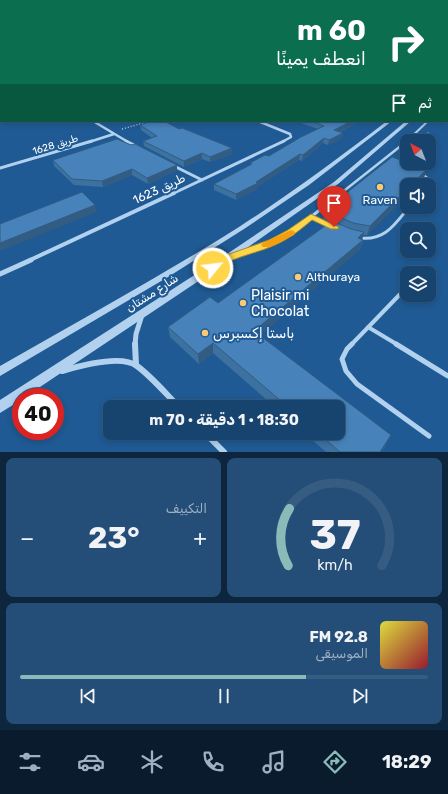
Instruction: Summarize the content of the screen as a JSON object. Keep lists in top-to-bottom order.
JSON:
{
  "streets": {
    "street": ["طريق 1628", "طريق 1623", "شارع مشتان"]
  },
  "places": [
    "Raven",
    "Althuraya",
    "Plaisir mi Chocolat",
    "باستا إكسبرس"
  ],
  "north": "top left",
  "page": {
    "turn": ["60 m", "انعطف يمينًا"],
    "then": "ثم",
    "limit": "40",
    "trip": "18:30 · 1 دقيقة · 70 m",
    "tile": "التكييف",
    "heat": ["−", "23°", "+"],
    "song": ["92.8 FM", "الموسيقى"],
    "tabs": "18:29",
    "gauge": ["37", "km/h"]
  }
}
